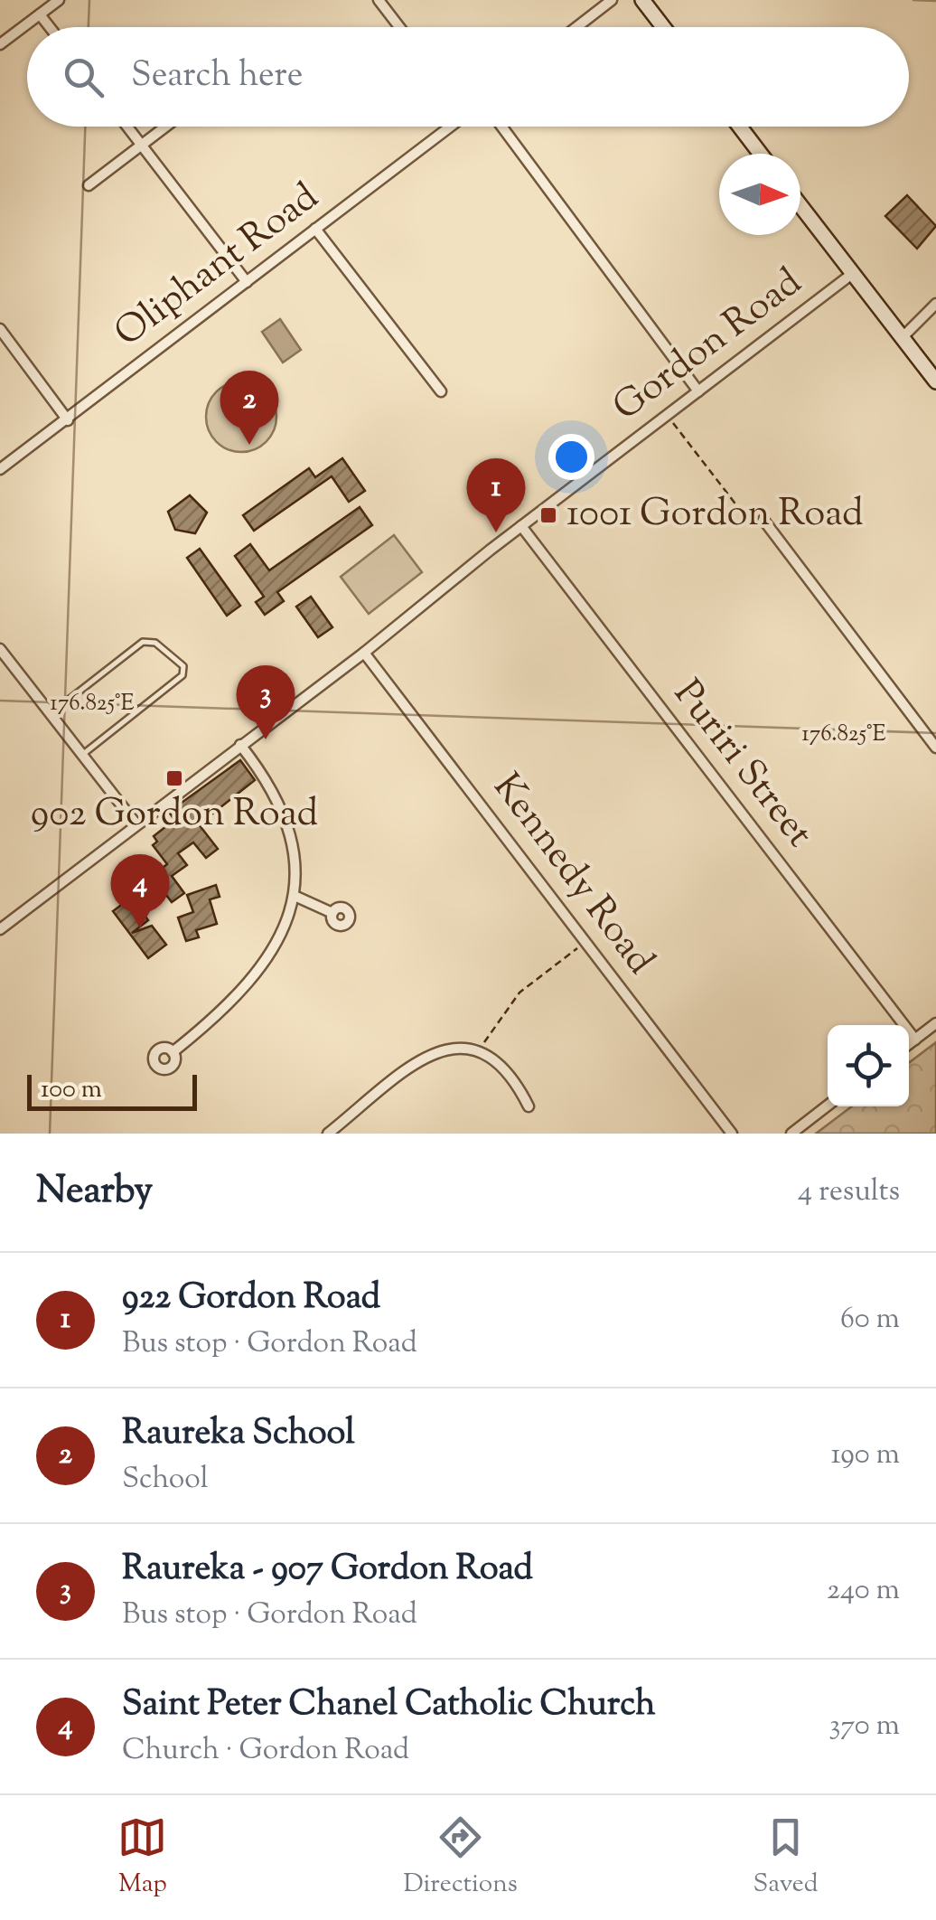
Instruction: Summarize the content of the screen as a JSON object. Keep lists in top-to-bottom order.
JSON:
{
  "streets": {
    "street": [
      "Oliphant Road",
      "Gordon Road",
      "Puriri Street",
      "Kennedy Road"
    ]
  },
  "crossings": [
    ["Gordon Road", "Puriri Street"],
    ["Gordon Road", "Kennedy Road"]
  ],
  "places": {
    "transit": ["1001 Gordon Road", "902 Gordon Road"]
  },
  "scale_bar": "100 m",
  "north": "right",
  "page": {
    "search": "Search here",
    "pins": [
      "2",
      "1",
      "3",
      "4"
    ],
    "scale": "100 m",
    "heading": ["Nearby", "4 results"],
    "list": [
      {
        "mark": "1",
        "name": "922 Gordon Road",
        "note": "Bus stop · Gordon Road",
        "value": "60 m"
      },
      {
        "mark": "2",
        "name": "Raureka School",
        "note": "School",
        "value": "190 m"
      },
      {
        "mark": "3",
        "name": "Raureka - 907 Gordon Road",
        "note": "Bus stop · Gordon Road",
        "value": "240 m"
      },
      {
        "mark": "4",
        "name": "Saint Peter Chanel Catholic Church",
        "note": "Church · Gordon Road",
        "value": "370 m"
      }
    ],
    "nav": ["Map", "Directions", "Saved"]
  },
  "coordinates": ["176.825°E"]
}
